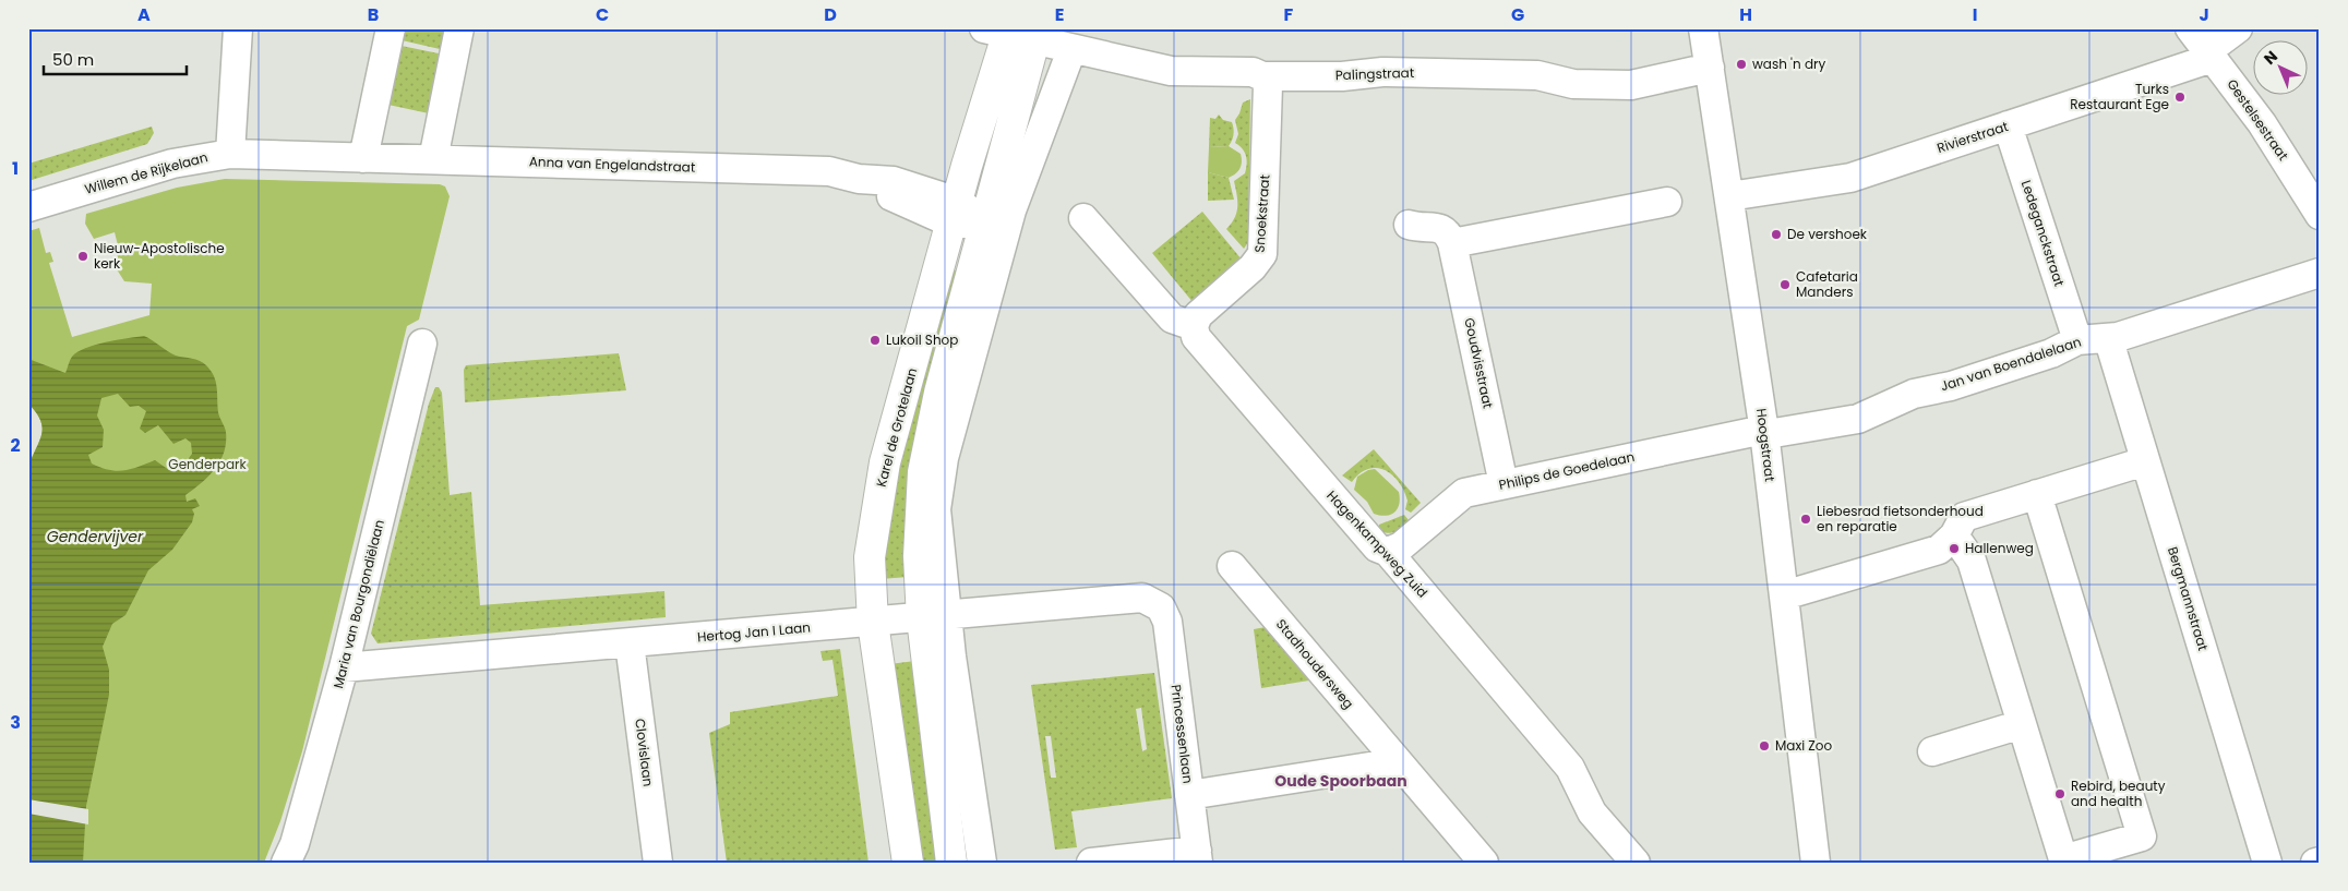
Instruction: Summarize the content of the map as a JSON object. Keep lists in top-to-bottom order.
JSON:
{
  "streets": {
    "main road": ["Karel de Grotelaan"],
    "street": [
      "Palingstraat",
      "Gestelsestraat",
      "Rivierstraat",
      "Anna van Engelandstraat",
      "Willem de Rijkelaan",
      "Snoekstraat",
      "Ledeganckstraat",
      "Goudvisstraat",
      "Jan van Boendalelaan",
      "Hoogstraat",
      "Philips de Goedelaan",
      "Hagenkampweg Zuid",
      "Bergmannstraat",
      "Maria van Bourgondiëlaan",
      "Hertog Jan I Laan",
      "Stadhoudersweg",
      "Princessenlaan",
      "Clovislaan"
    ]
  },
  "crossings": [
    ["Palingstraat", "Snoekstraat"],
    ["Palingstraat", "Karel de Grotelaan"],
    ["Palingstraat", "Hoogstraat"],
    ["Gestelsestraat", "Rivierstraat"],
    ["Rivierstraat", "Ledeganckstraat"],
    ["Rivierstraat", "Hoogstraat"],
    ["Anna van Engelandstraat", "Willem de Rijkelaan"],
    ["Anna van Engelandstraat", "Karel de Grotelaan"],
    ["Snoekstraat", "Hagenkampweg Zuid"],
    ["Ledeganckstraat", "Jan van Boendalelaan"],
    ["Goudvisstraat", "Philips de Goedelaan"],
    ["Jan van Boendalelaan", "Hoogstraat"],
    ["Jan van Boendalelaan", "Philips de Goedelaan"],
    ["Jan van Boendalelaan", "Bergmannstraat"],
    ["Karel de Grotelaan", "Hertog Jan I Laan"],
    ["Hoogstraat", "Philips de Goedelaan"],
    ["Philips de Goedelaan", "Hagenkampweg Zuid"],
    ["Maria van Bourgondiëlaan", "Hertog Jan I Laan"],
    ["Hertog Jan I Laan", "Princessenlaan"],
    ["Hertog Jan I Laan", "Clovislaan"]
  ],
  "districts": ["Oude Spoorbaan"],
  "water": ["Gendervijver"],
  "parks": ["Genderpark"],
  "places": [
    "wash 'n dry",
    "Turks Restaurant Ege",
    "De vershoek",
    "Nieuw-Apostolische kerk",
    "Cafetaria Manders",
    "Lukoil Shop",
    "Liebesrad fietsonderhoud en reparatie",
    "Hallenweg",
    "Maxi Zoo",
    "Rebird, beauty and health"
  ],
  "scale_bar": "50 m",
  "north": "top left",
  "grid": {
    "columns": [
      "A",
      "B",
      "C",
      "D",
      "E",
      "F",
      "G",
      "H",
      "I",
      "J"
    ],
    "rows": ["1", "2", "3"]
  }
}
